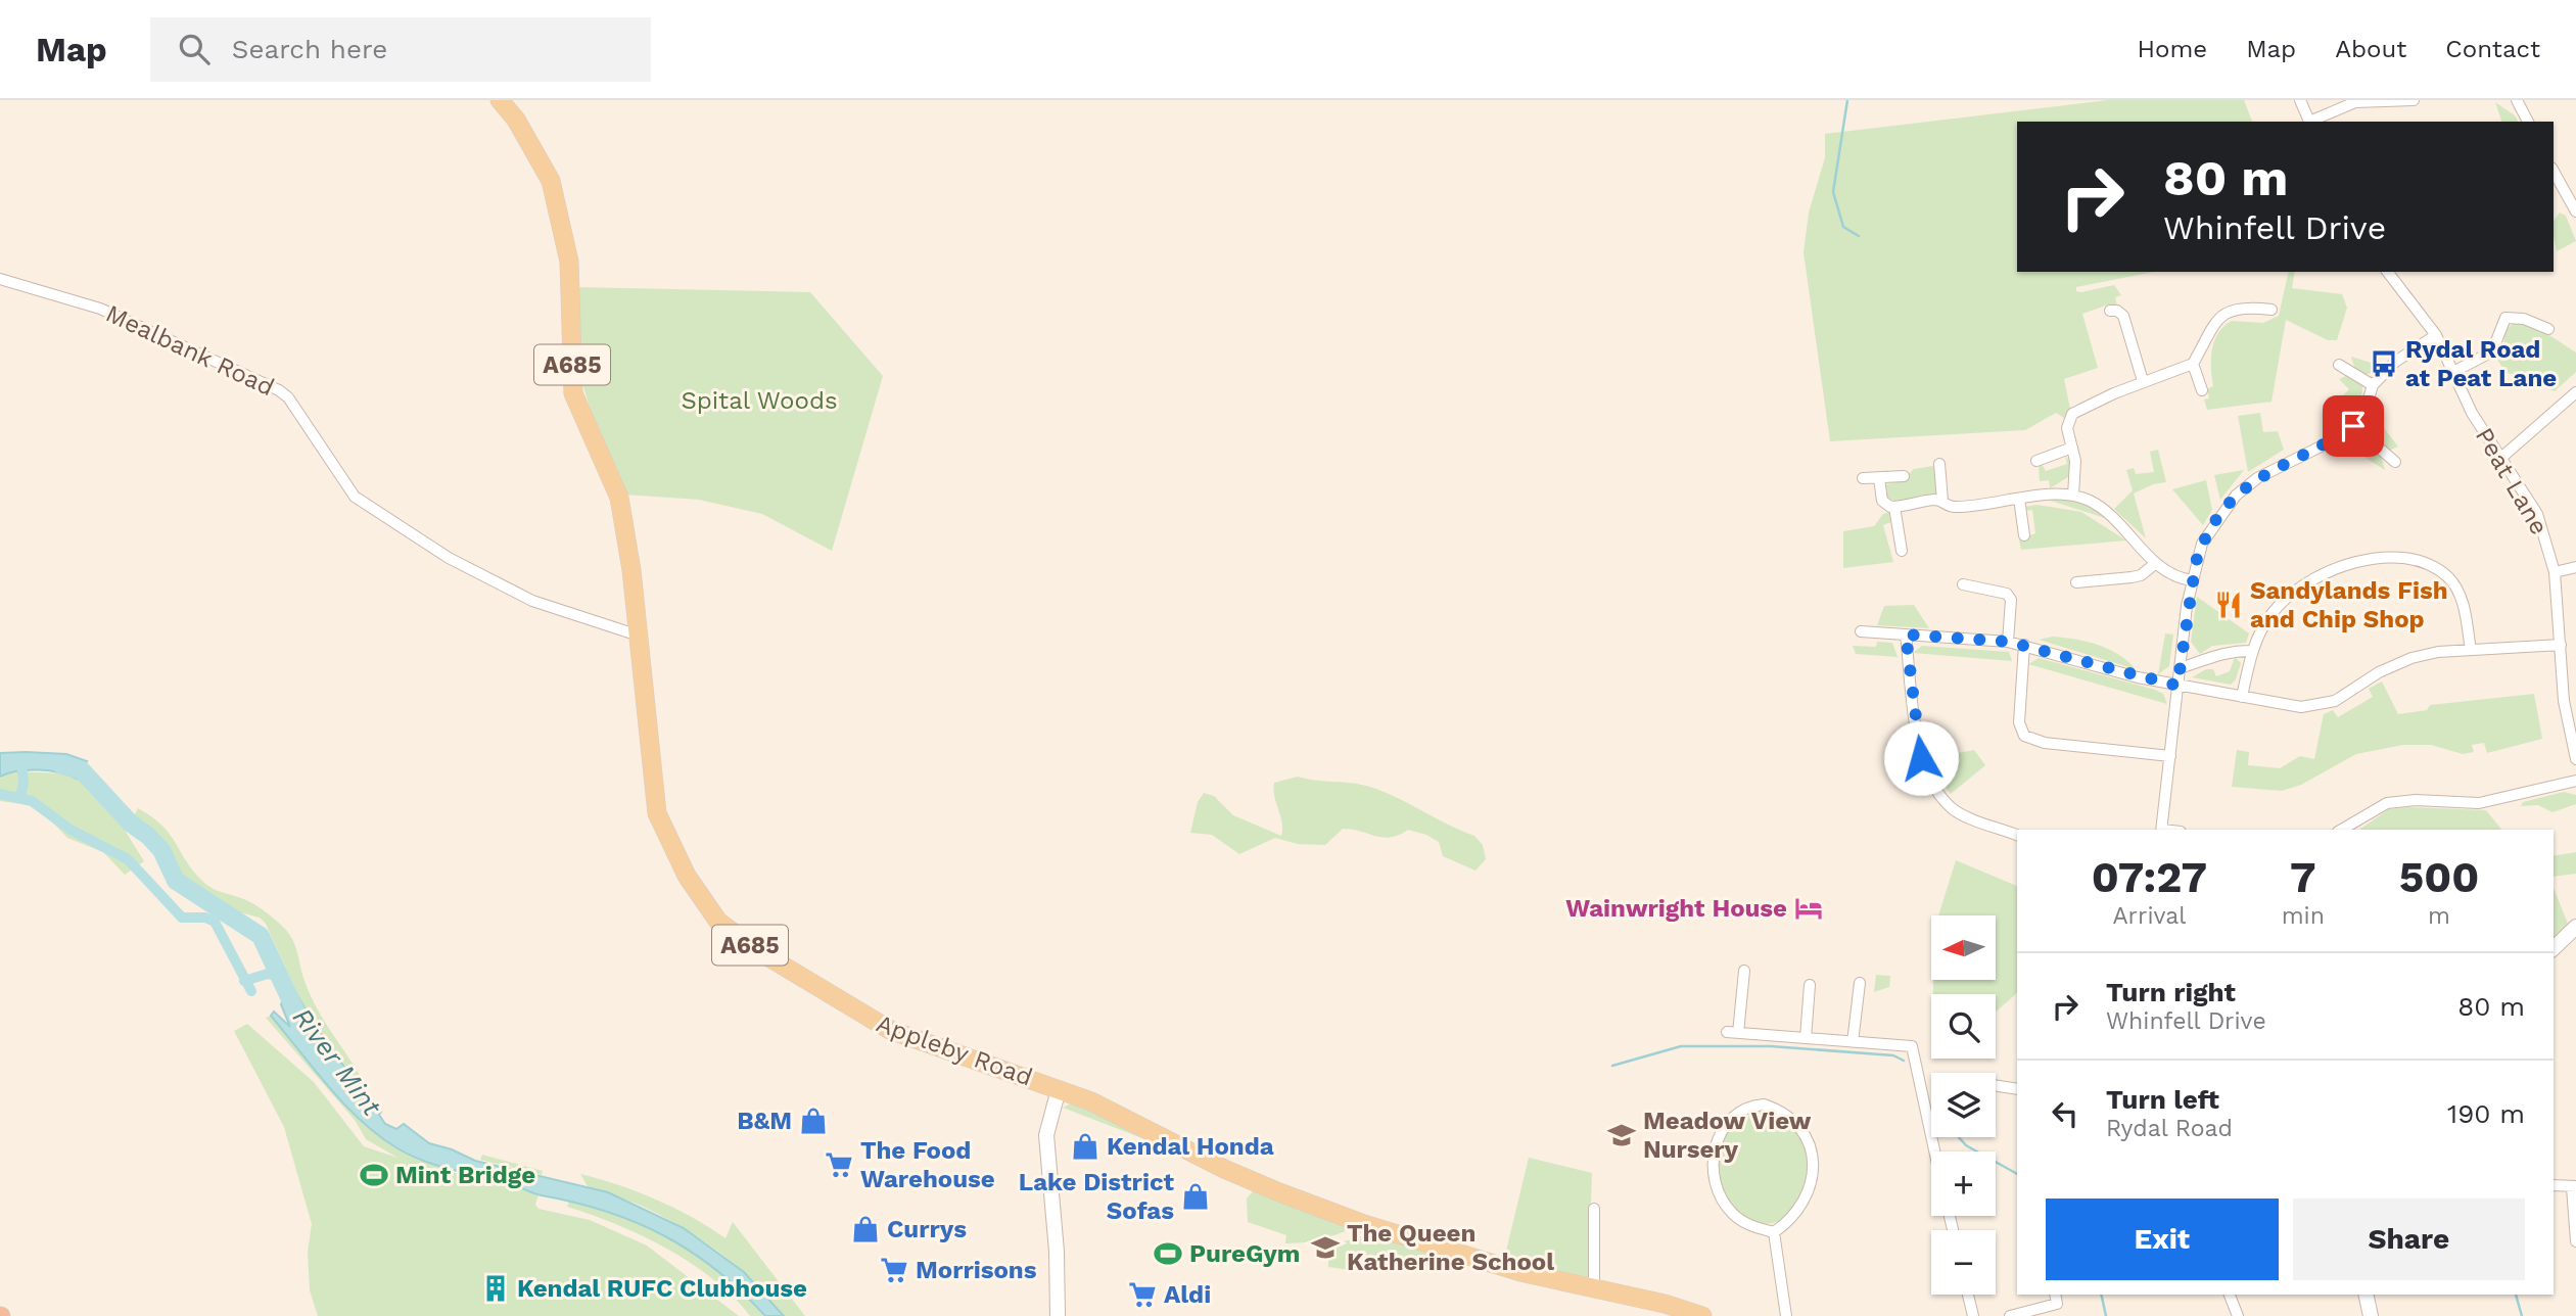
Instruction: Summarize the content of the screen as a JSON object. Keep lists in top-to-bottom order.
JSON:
{
  "streets": {
    "main road": ["A685", "Appleby Road"],
    "street": ["Mealbank Road", "Peat Lane"]
  },
  "crossings": [
    ["Mealbank Road", "Appleby Road"]
  ],
  "water": ["River Mint"],
  "parks": ["Spital Woods"],
  "places": {
    "bus stop": ["Rydal Road at Peat Lane"],
    "restaurant": ["Sandylands Fish and Chip Shop"],
    "hotel": ["Wainwright House"],
    "shop": [
      "B&M",
      "Kendal Honda",
      "Lake District Sofas",
      "Currys"
    ],
    "school or university": ["Meadow View Nursery", "The Queen Katherine School"],
    "supermarket": ["The Food Warehouse", "Morrisons", "Aldi"],
    "sports": ["Mint Bridge", "PureGym"],
    "building": ["Kendal RUFC Clubhouse"]
  },
  "north": "left",
  "page": {
    "header": "Map",
    "search": "Search here",
    "nav": [
      "Home",
      "Map",
      "About",
      "Contact"
    ],
    "turn": ["80 m", "Whinfell Drive"],
    "eta": [
      "07:27",
      "Arrival",
      "7",
      "min",
      "500",
      "m"
    ],
    "map_buttons": ["+", "−"],
    "list": [
      {
        "name": "Turn right",
        "note": "Whinfell Drive",
        "value": "80 m"
      },
      {
        "name": "Turn left",
        "note": "Rydal Road",
        "value": "190 m"
      }
    ],
    "buttons": ["Exit", "Share"]
  }
}
